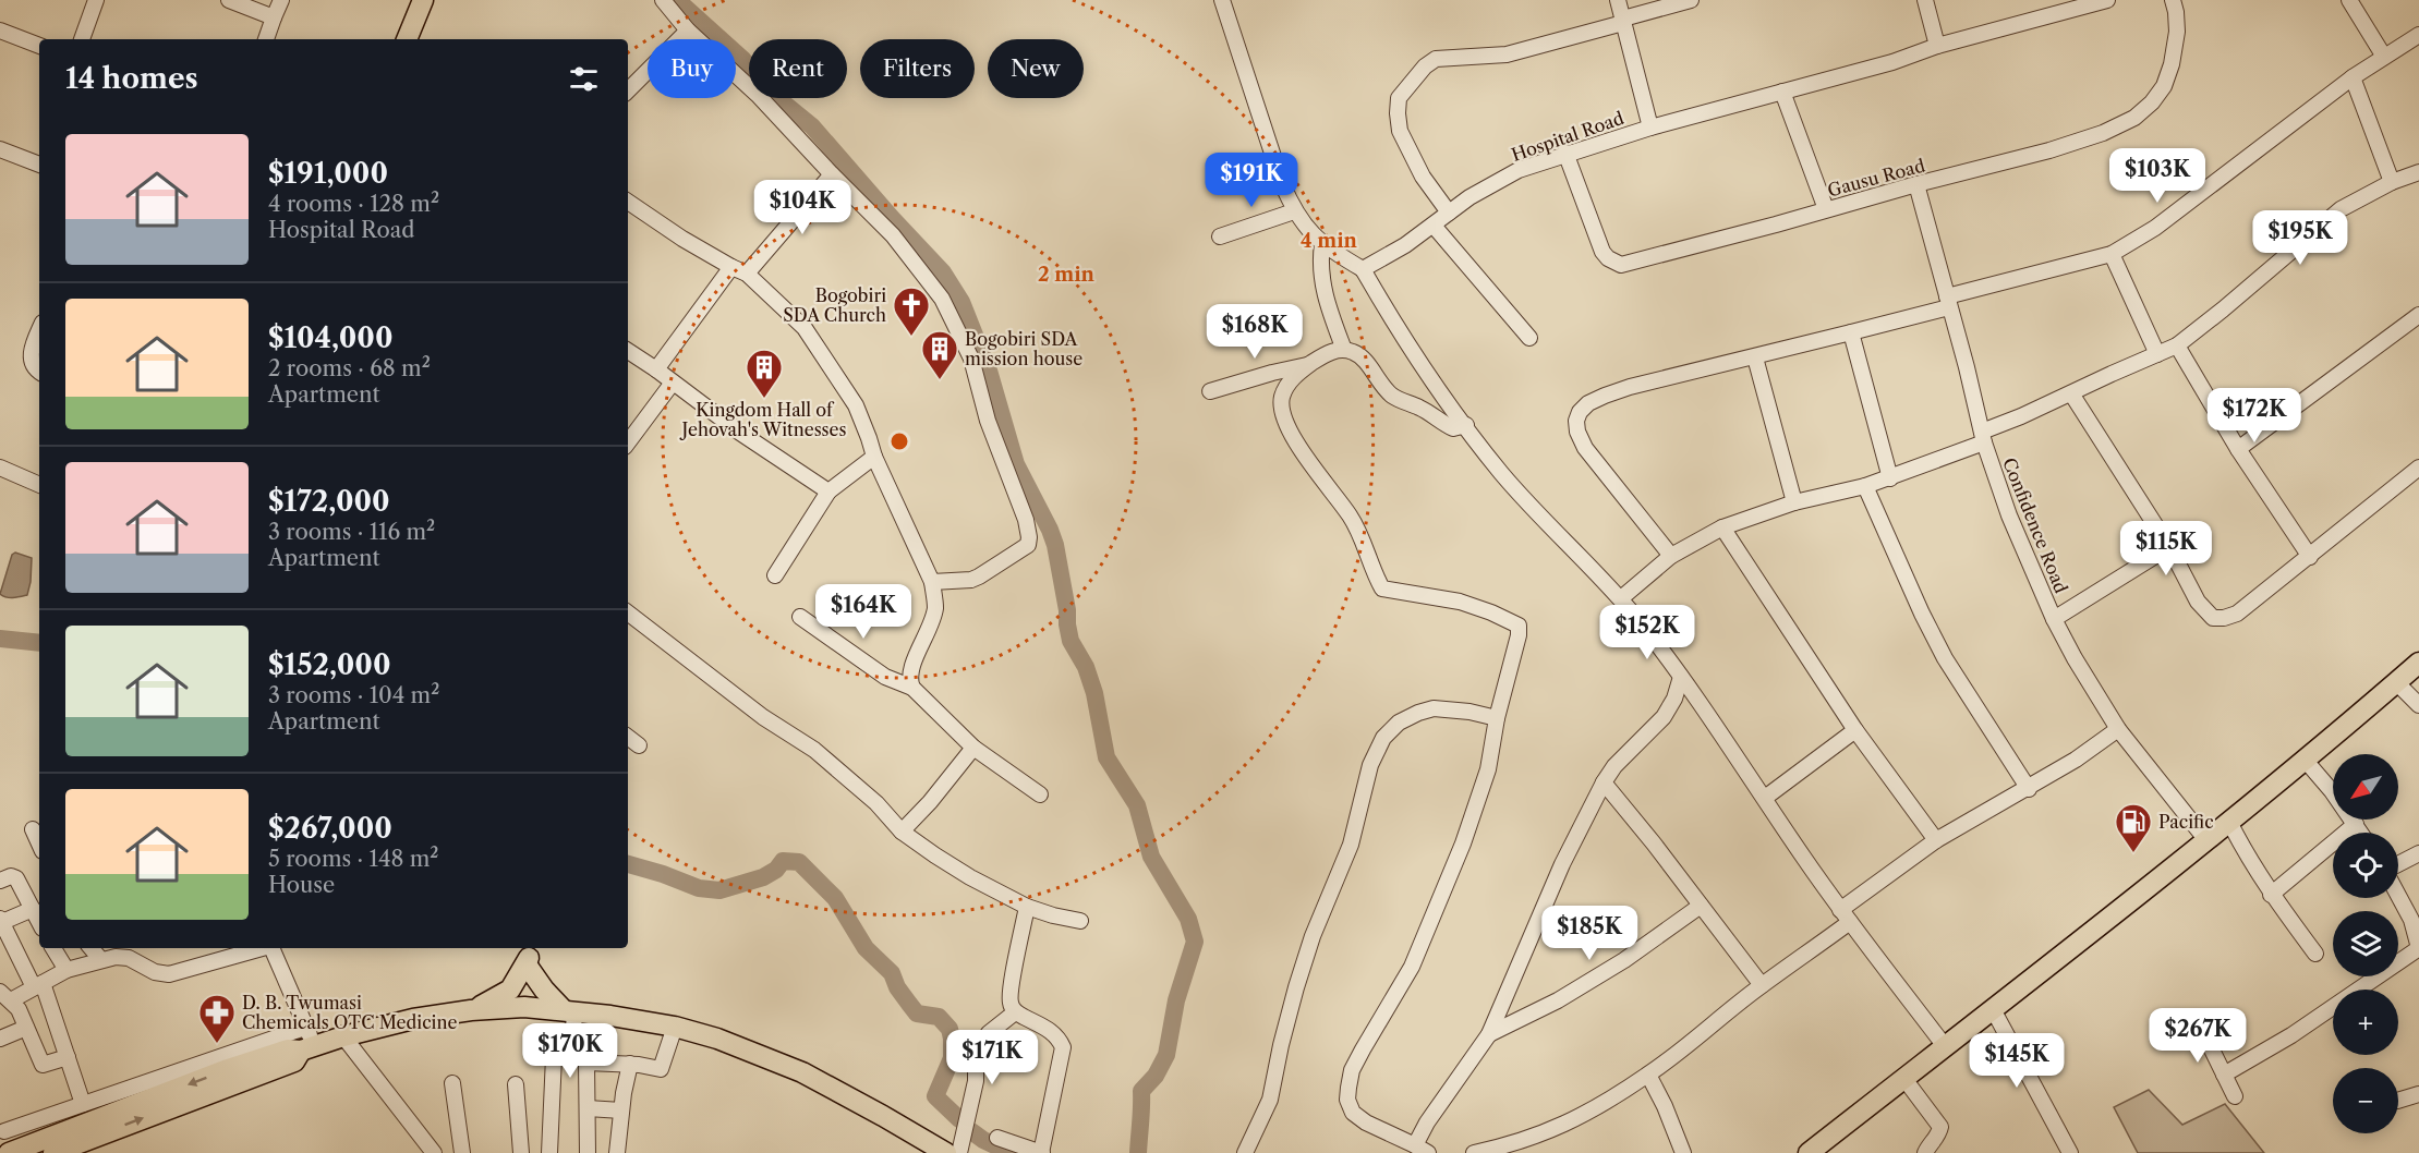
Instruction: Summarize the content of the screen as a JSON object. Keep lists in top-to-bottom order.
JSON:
{
  "streets": {
    "street": ["Hospital Road", "Gausu Road", "Confidence Road"]
  },
  "crossings": [
    ["Hospital Road", "Gausu Road"],
    ["Gausu Road", "Confidence Road"]
  ],
  "places": {
    "church": ["Bogobiri SDA Church"],
    "building": ["Bogobiri SDA mission house", "Kingdom Hall of Jehovah's Witnesses"],
    "fuel station": ["Pacific"],
    "pharmacy": ["D. B. Twumasi Chemicals OTC Medicine"]
  },
  "north": "bottom left",
  "page": {
    "chip": [
      "Buy",
      "Rent",
      "Filters",
      "New"
    ],
    "heading": "14 homes",
    "list": [
      {
        "name": "$191,000",
        "note": "4 rooms · 128 m² · Hospital Road"
      },
      {
        "name": "$104,000",
        "note": "2 rooms · 68 m² · Apartment"
      },
      {
        "name": "$172,000",
        "note": "3 rooms · 116 m² · Apartment"
      },
      {
        "name": "$152,000",
        "note": "3 rooms · 104 m² · Apartment"
      },
      {
        "name": "$267,000",
        "note": "5 rooms · 148 m² · House"
      }
    ],
    "price": [
      "$103K",
      "$191K",
      "$104K",
      "$195K",
      "$168K",
      "$172K",
      "$115K",
      "$164K",
      "$152K",
      "$185K",
      "$267K",
      "$170K",
      "$171K",
      "$145K"
    ],
    "map_buttons": ["+", "−"]
  },
  "rings": ["4 min", "2 min"]
}
